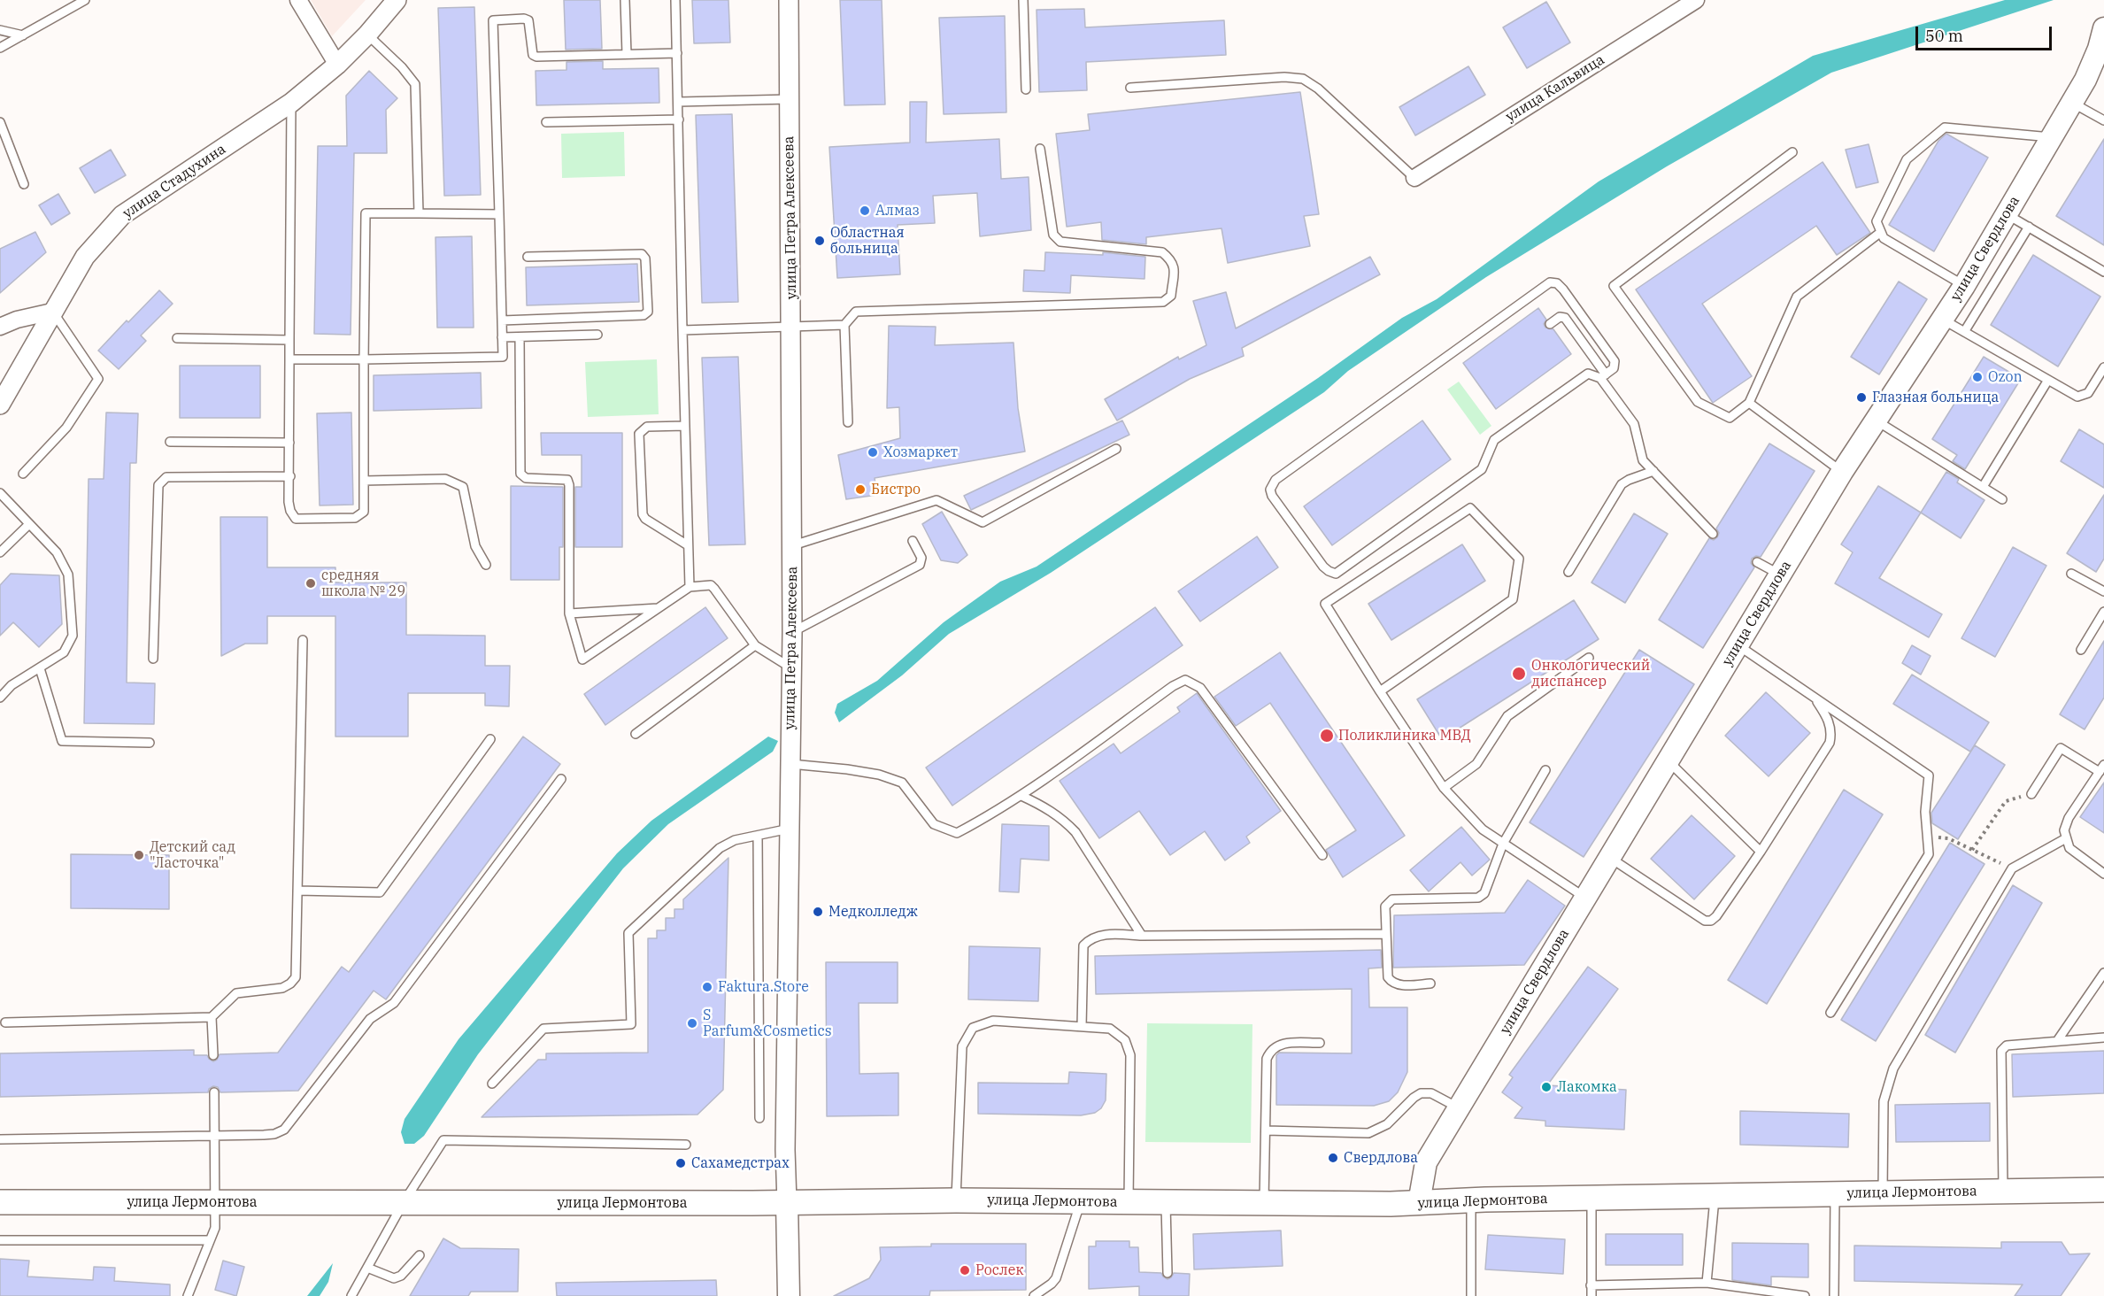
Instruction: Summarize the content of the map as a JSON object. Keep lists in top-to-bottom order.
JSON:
{
  "streets": {
    "main road": ["улица Петра Алексеева", "улица Свердлова", "улица Лермонтова"],
    "street": ["улица Кальвица", "улица Стадухина"]
  },
  "crossings": [
    ["улица Петра Алексеева", "улица Лермонтова"],
    ["улица Свердлова", "улица Лермонтова"]
  ],
  "places": [
    "Алмаз",
    "Областная больница",
    "Ozon",
    "Глазная больница",
    "Хозмаркет",
    "Бистро",
    "средняя школа № 29",
    "Онкологический диспансер",
    "Поликлиника МВД",
    "Детский сад \"Ласточка\"",
    "Медколледж",
    "Faktura.Store",
    "S Parfum&Cosmetics",
    "Лакомка",
    "Свердлова",
    "Сахамедстрах",
    "Рослек"
  ],
  "scale_bar": "50 m"
}
